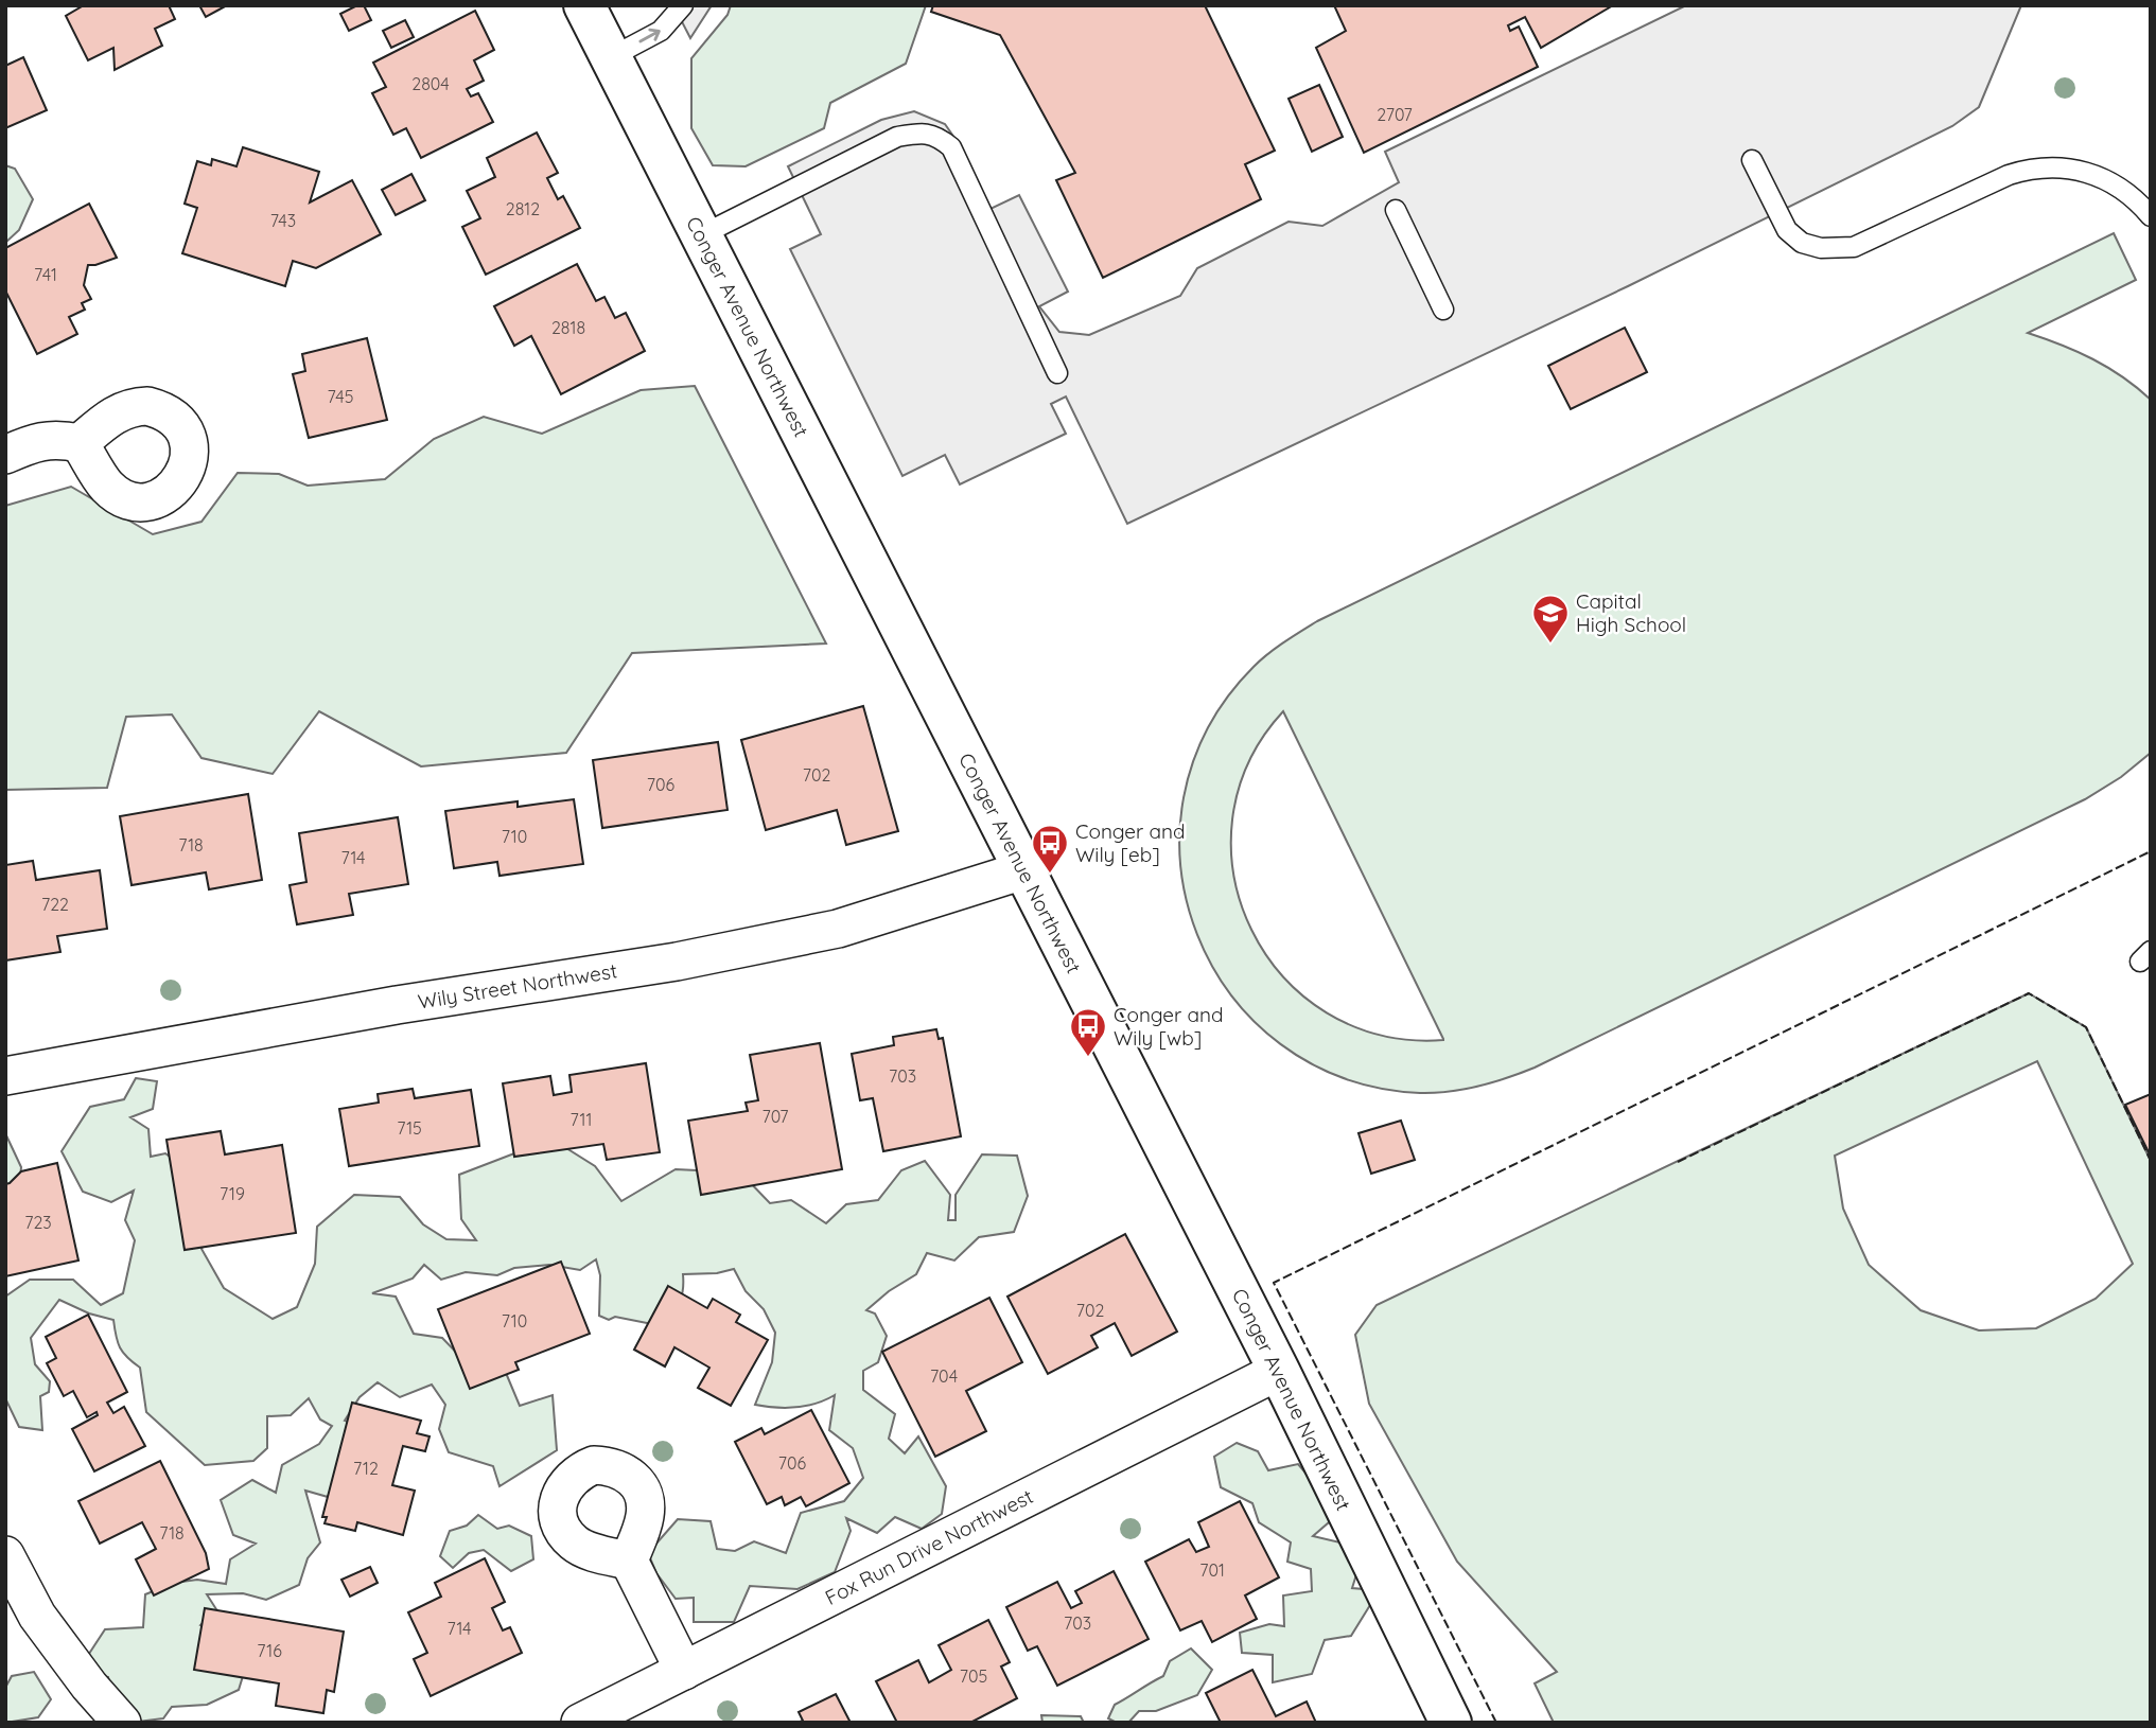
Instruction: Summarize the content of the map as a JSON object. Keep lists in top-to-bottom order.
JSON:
{
  "streets": {
    "street": ["Conger Avenue Northwest", "Wily Street Northwest", "Fox Run Drive Northwest"]
  },
  "crossings": [
    ["Conger Avenue Northwest", "Wily Street Northwest"],
    ["Conger Avenue Northwest", "Fox Run Drive Northwest"]
  ],
  "places": {
    "school or university": ["Capital High School"],
    "bus stop": ["Conger and Wily [eb]", "Conger and Wily [wb]"]
  },
  "house_numbers": [
    "2804",
    "2707",
    "2812",
    "743",
    "741",
    "2818",
    "745",
    "702",
    "706",
    "710",
    "718",
    "714",
    "722",
    "703",
    "707",
    "711",
    "715",
    "719",
    "723",
    "702",
    "710",
    "704",
    "706",
    "712",
    "718",
    "701",
    "703",
    "714",
    "716",
    "705"
  ]
}
